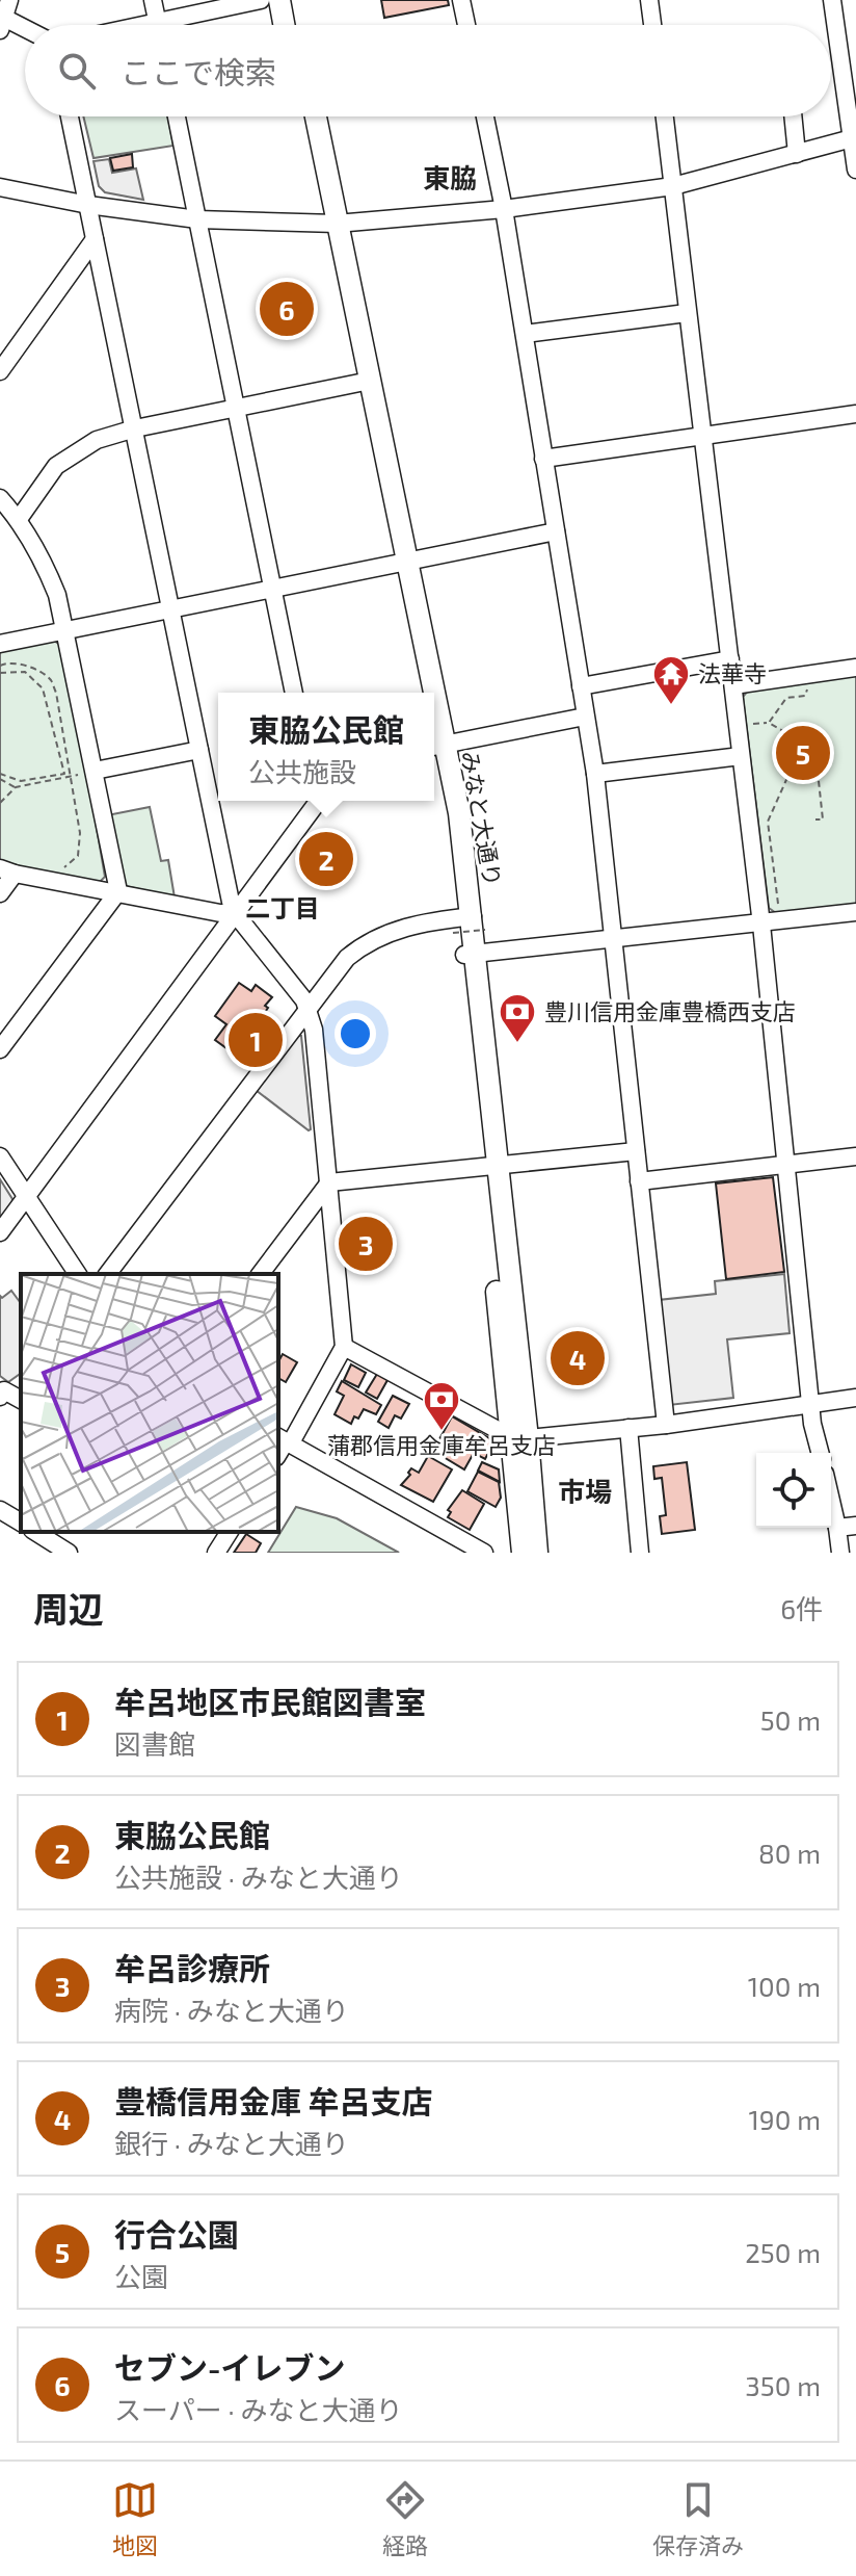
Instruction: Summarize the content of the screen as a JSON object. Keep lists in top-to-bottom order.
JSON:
{
  "streets": {
    "main road": ["みなと大通り"]
  },
  "districts": ["東脇", "二丁目", "市場"],
  "places": {
    "temple": ["法華寺"],
    "bank": ["豊川信用金庫豊橋西支店", "蒲郡信用金庫牟呂支店"]
  },
  "page": {
    "search": "ここで検索",
    "pins": [
      "6",
      "5",
      "2",
      "1",
      "3",
      "4"
    ],
    "popup": ["東脇公民館", "公共施設"],
    "heading": ["周辺", "6件"],
    "list": [
      {
        "mark": "1",
        "name": "牟呂地区市民館図書室",
        "note": "図書館",
        "value": "50 m"
      },
      {
        "mark": "2",
        "name": "東脇公民館",
        "note": "公共施設 · みなと大通り",
        "value": "80 m"
      },
      {
        "mark": "3",
        "name": "牟呂診療所",
        "note": "病院 · みなと大通り",
        "value": "100 m"
      },
      {
        "mark": "4",
        "name": "豊橋信用金庫 牟呂支店",
        "note": "銀行 · みなと大通り",
        "value": "190 m"
      },
      {
        "mark": "5",
        "name": "行合公園",
        "note": "公園",
        "value": "250 m"
      },
      {
        "mark": "6",
        "name": "セブン-イレブン",
        "note": "スーパー · みなと大通り",
        "value": "350 m"
      }
    ],
    "nav": ["地図", "経路", "保存済み"]
  }
}
